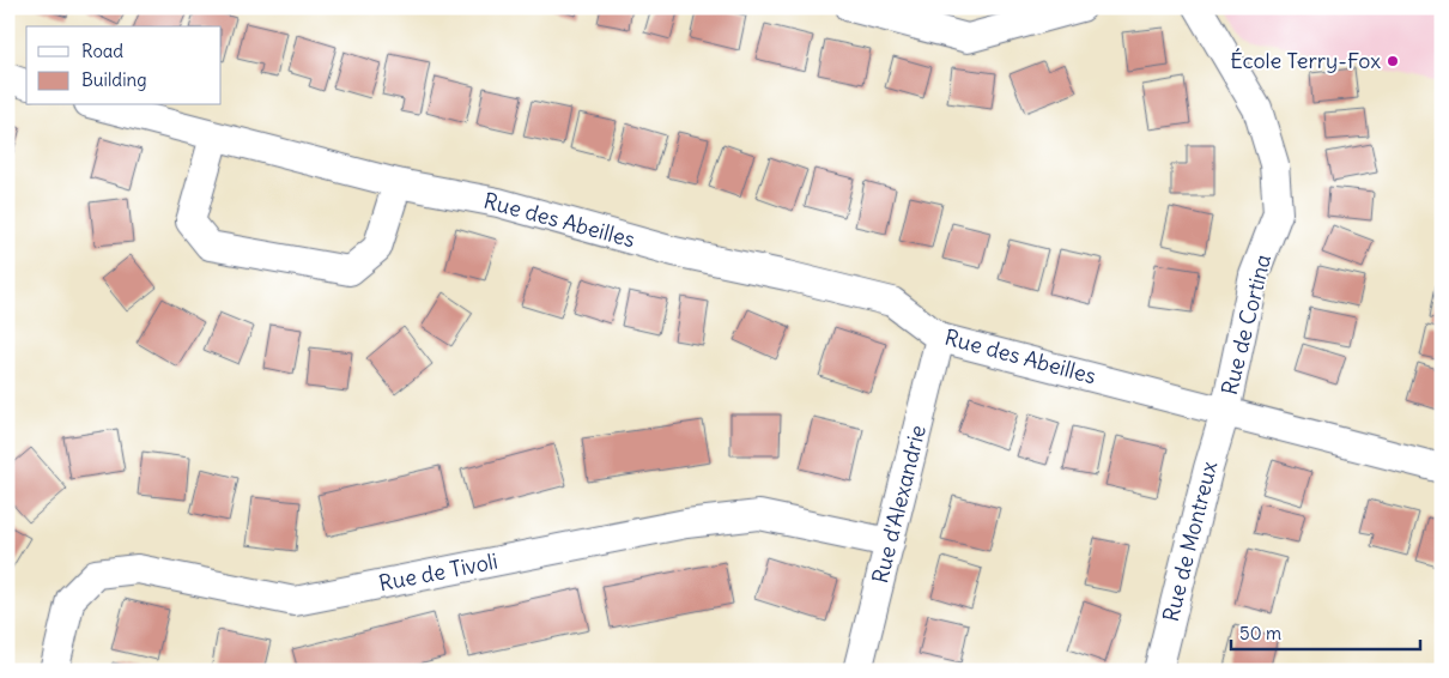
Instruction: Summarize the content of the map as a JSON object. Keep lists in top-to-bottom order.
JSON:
{
  "streets": {
    "street": [
      "Rue des Abeilles",
      "Rue de Cortina",
      "Rue d'Alexandrie",
      "Rue de Montreux",
      "Rue de Tivoli"
    ]
  },
  "crossings": [
    ["Rue des Abeilles", "Rue de Cortina"],
    ["Rue des Abeilles", "Rue d'Alexandrie"],
    ["Rue des Abeilles", "Rue de Montreux"],
    ["Rue de Cortina", "Rue de Montreux"],
    ["Rue d'Alexandrie", "Rue de Tivoli"]
  ],
  "places": ["École Terry-Fox"],
  "legend": ["Road", "Building"],
  "scale_bar": "50 m"
}
